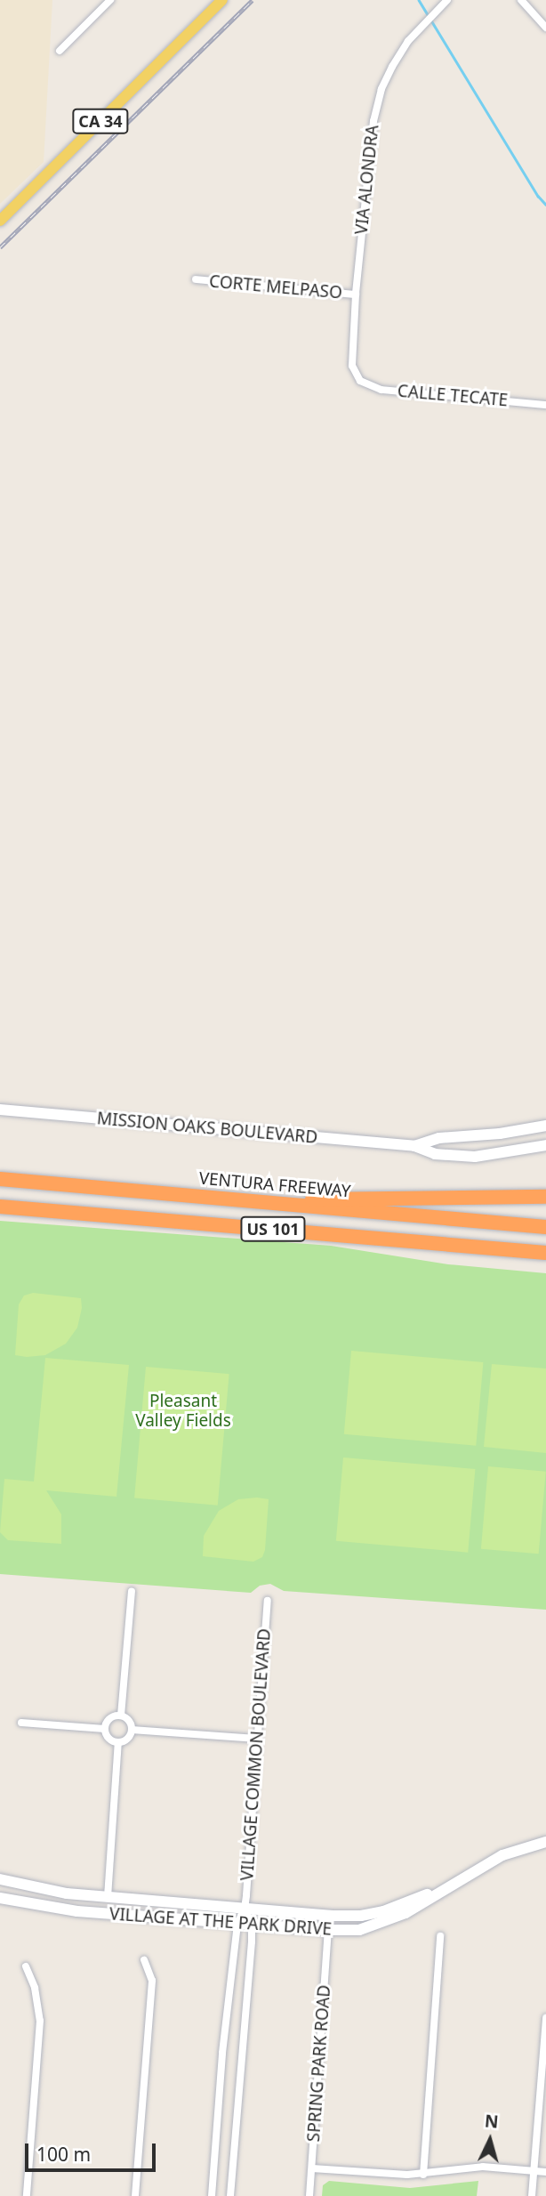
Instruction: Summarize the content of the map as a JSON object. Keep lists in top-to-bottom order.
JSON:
{
  "streets": {
    "highway": ["VENTURA FREEWAY", "US 101"],
    "main road": ["CA 34"],
    "street": [
      "VIA ALONDRA",
      "CORTE MELPASO",
      "CALLE TECATE",
      "MISSION OAKS BOULEVARD",
      "VILLAGE COMMON BOULEVARD",
      "VILLAGE AT THE PARK DRIVE",
      "SPRING PARK ROAD"
    ]
  },
  "crossings": [
    ["VIA ALONDRA", "CORTE MELPASO"],
    ["VIA ALONDRA", "CALLE TECATE"],
    ["VILLAGE COMMON BOULEVARD", "VILLAGE AT THE PARK DRIVE"],
    ["VILLAGE AT THE PARK DRIVE", "SPRING PARK ROAD"]
  ],
  "parks": ["Pleasant Valley Fields"],
  "scale_bar": "100 m",
  "north": "top"
}
